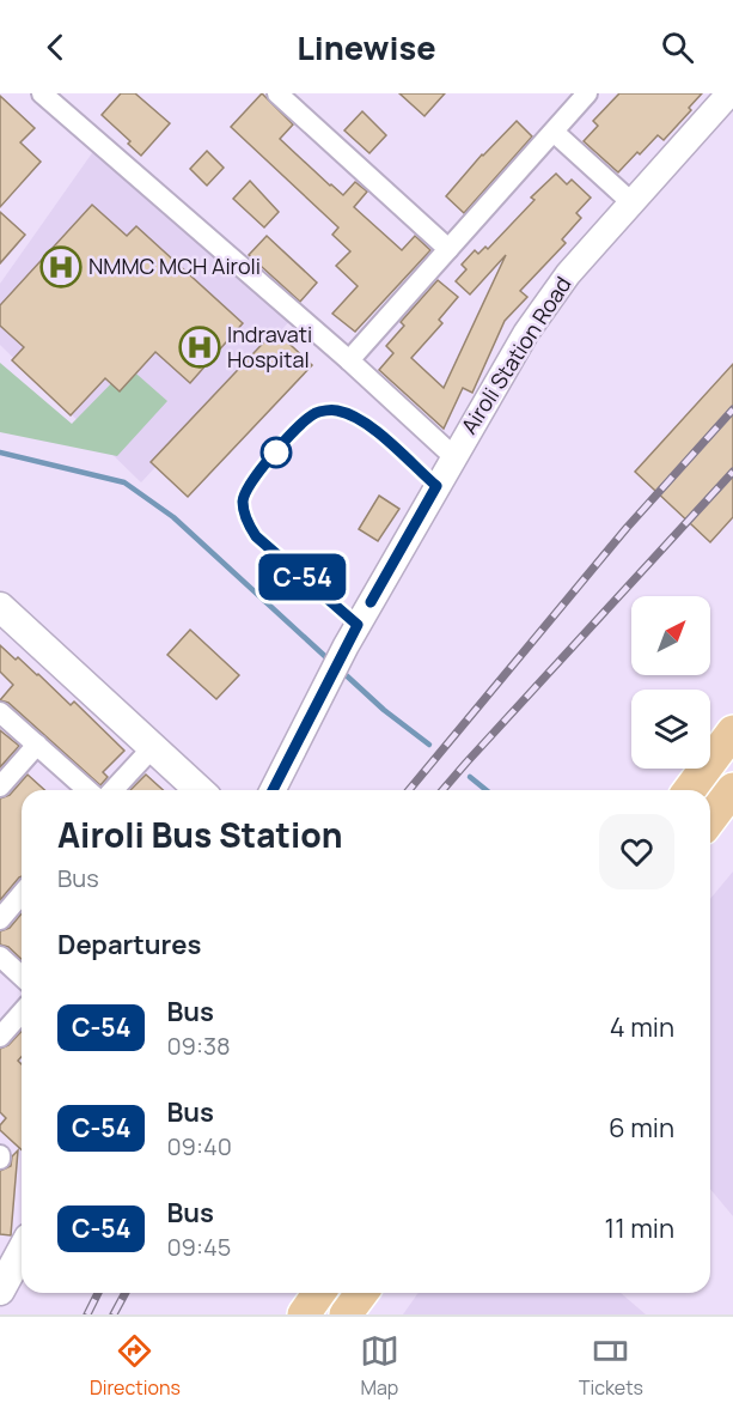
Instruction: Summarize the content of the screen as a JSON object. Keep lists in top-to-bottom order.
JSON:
{
  "streets": {
    "street": ["Airoli Station Road"]
  },
  "places": {
    "hospital": ["NMMC MCH Airoli", "Indravati Hospital"]
  },
  "lines": ["bus line C-54"],
  "north": "top right",
  "page": {
    "header": "Linewise",
    "on_map": "C-54",
    "heading": [
      ["Airoli Bus Station", "Bus"],
      "Departures"
    ],
    "list": [
      {
        "mark": "C-54",
        "name": "Bus",
        "note": "09:38",
        "value": "4 min"
      },
      {
        "mark": "C-54",
        "name": "Bus",
        "note": "09:40",
        "value": "6 min"
      },
      {
        "mark": "C-54",
        "name": "Bus",
        "note": "09:45",
        "value": "11 min"
      }
    ],
    "tabs": ["Directions", "Map", "Tickets"]
  }
}
